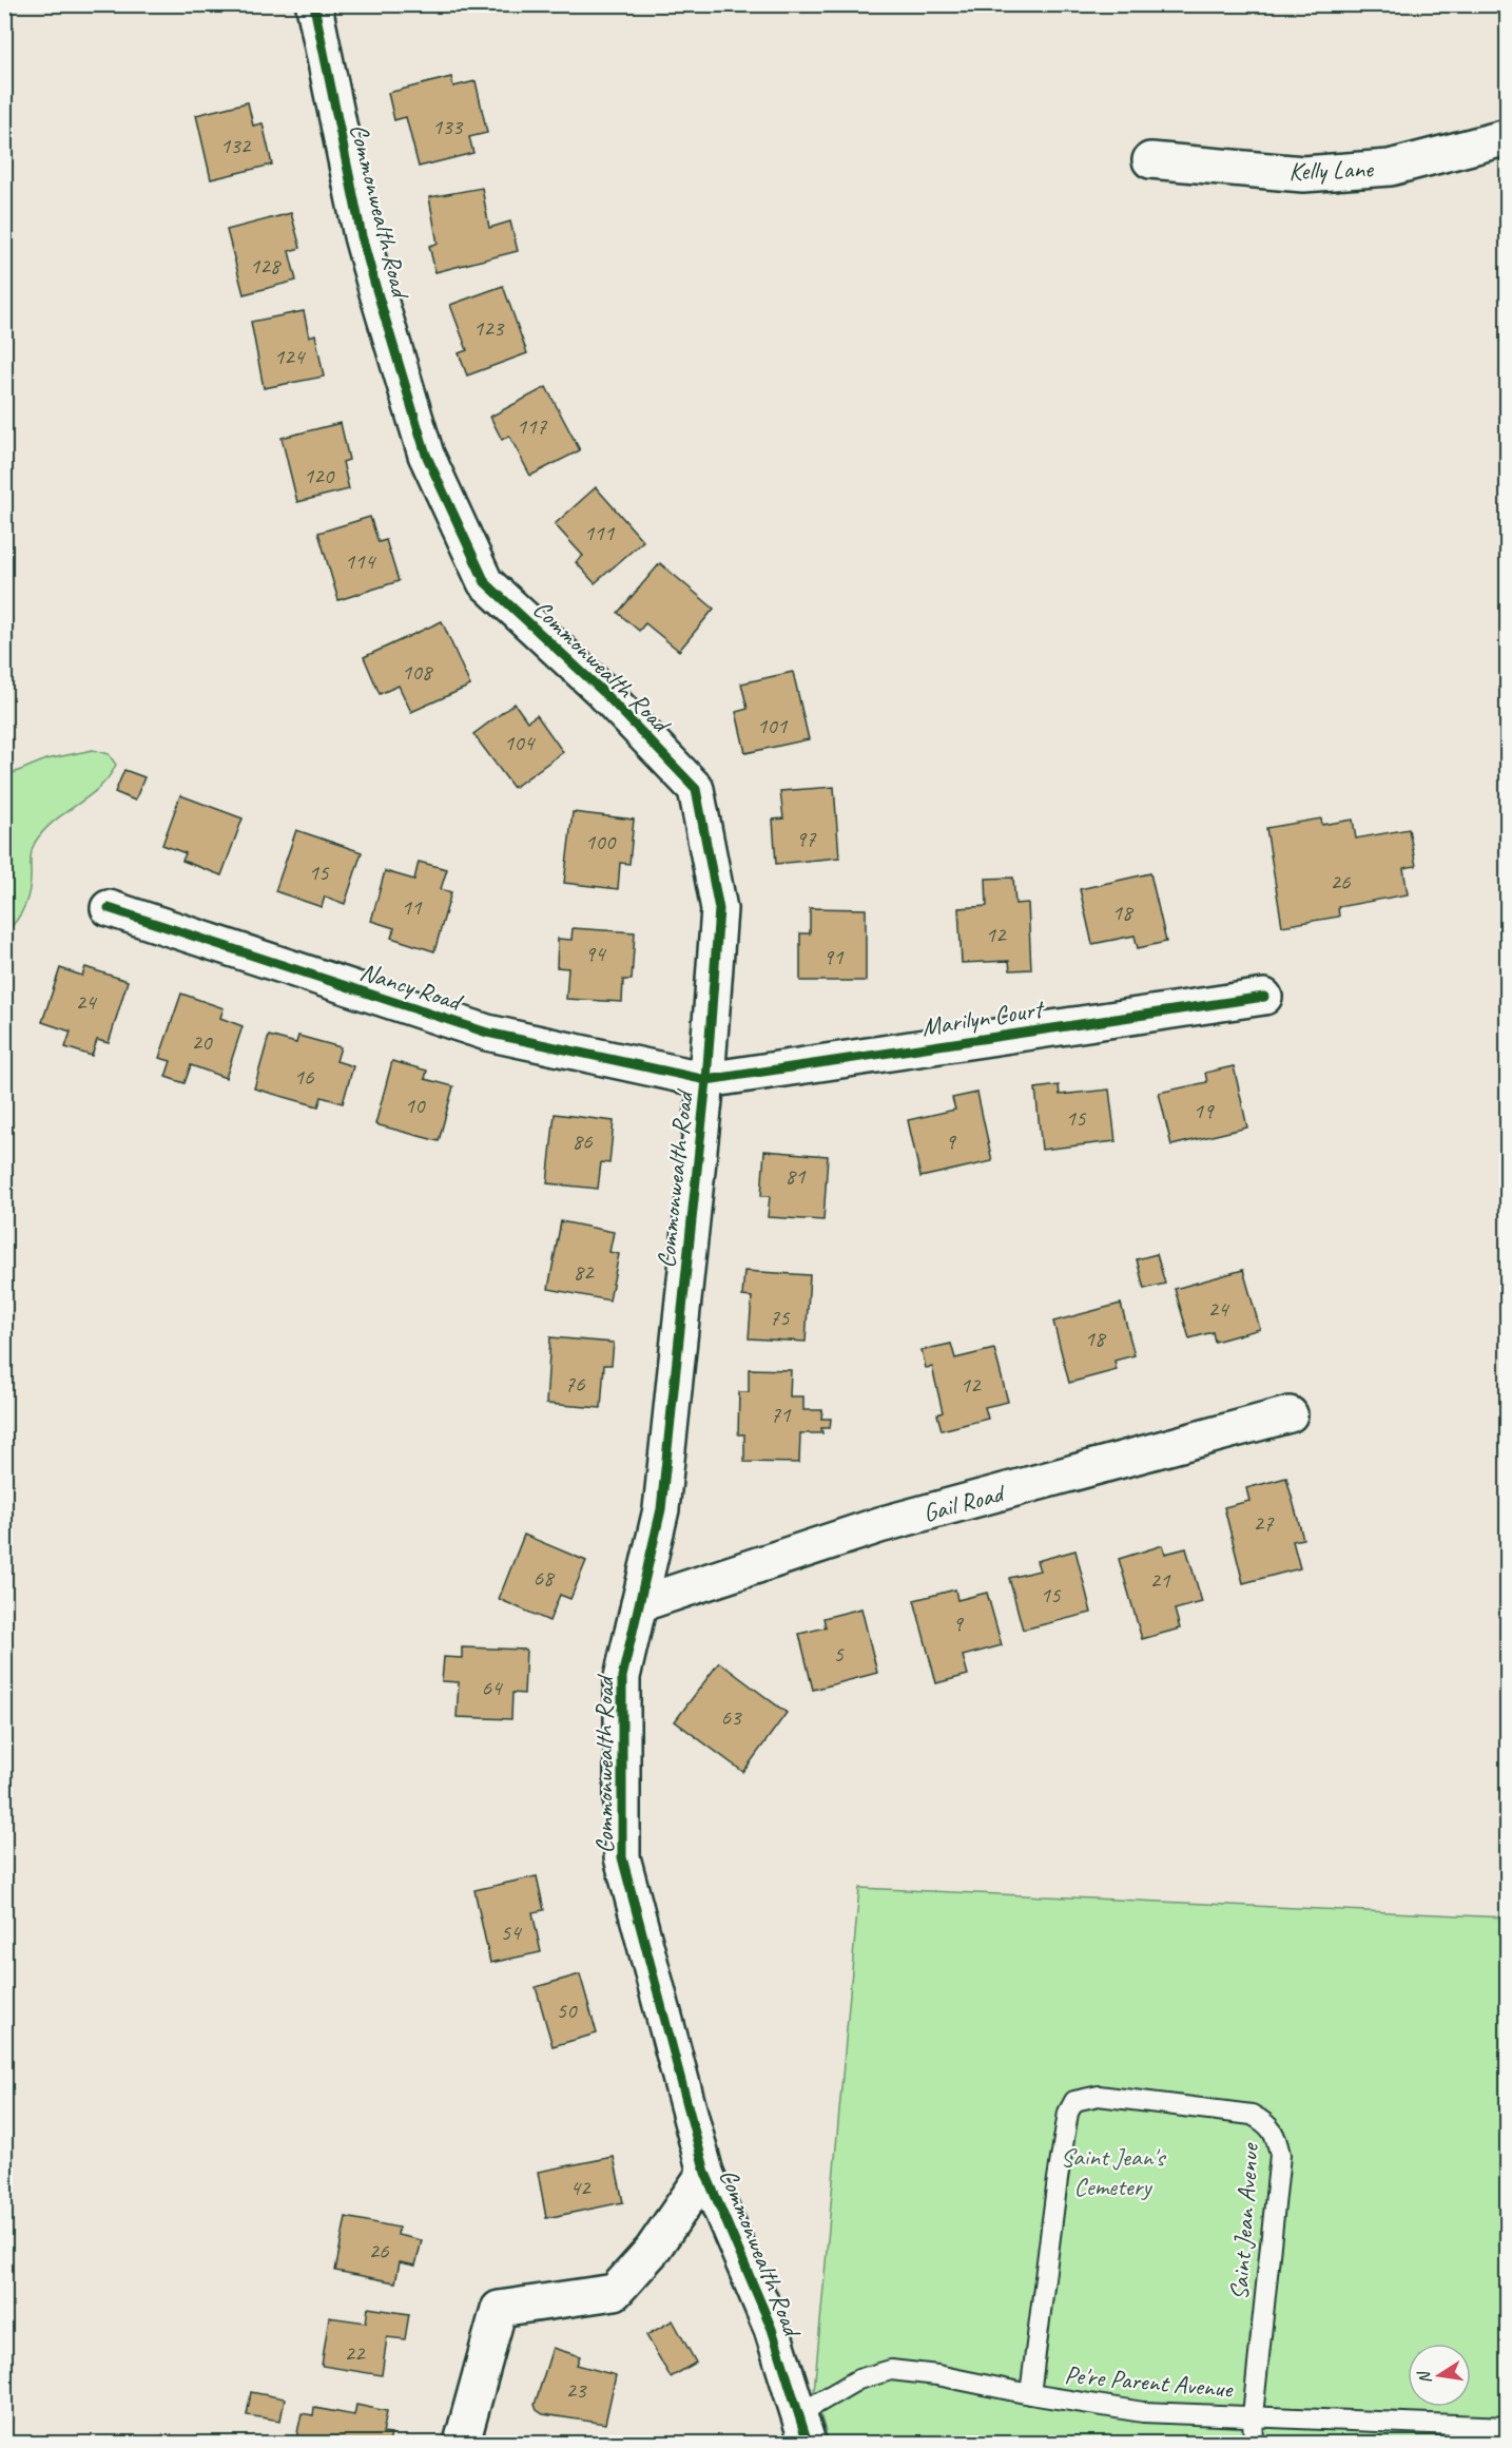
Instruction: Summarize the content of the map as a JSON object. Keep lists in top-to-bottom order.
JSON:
{
  "streets": {
    "street": [
      "Kelly Lane",
      "Commonwealth Road",
      "Nancy Road",
      "Marilyn Court",
      "Gail Road"
    ],
    "lane": ["Saint Jean Avenue", "Pe're Parent Avenue"]
  },
  "crossings": [
    ["Commonwealth Road", "Nancy Road"],
    ["Commonwealth Road", "Marilyn Court"],
    ["Commonwealth Road", "Gail Road"],
    ["Commonwealth Road", "Pe're Parent Avenue"],
    ["Nancy Road", "Marilyn Court"],
    ["Saint Jean Avenue", "Pe're Parent Avenue"]
  ],
  "parks": ["Saint Jean's Cemetery"],
  "house_numbers": [
    "133",
    "132",
    "128",
    "123",
    "124",
    "117",
    "120",
    "111",
    "114",
    "108",
    "101",
    "104",
    "97",
    "100",
    "15",
    "26",
    "11",
    "18",
    "12",
    "94",
    "91",
    "24",
    "20",
    "16",
    "10",
    "19",
    "15",
    "86",
    "9",
    "81",
    "82",
    "24",
    "75",
    "18",
    "76",
    "12",
    "71",
    "27",
    "68",
    "21",
    "15",
    "9",
    "5",
    "64",
    "63",
    "54",
    "50",
    "42",
    "26",
    "22",
    "23"
  ],
  "north": "left"
}
